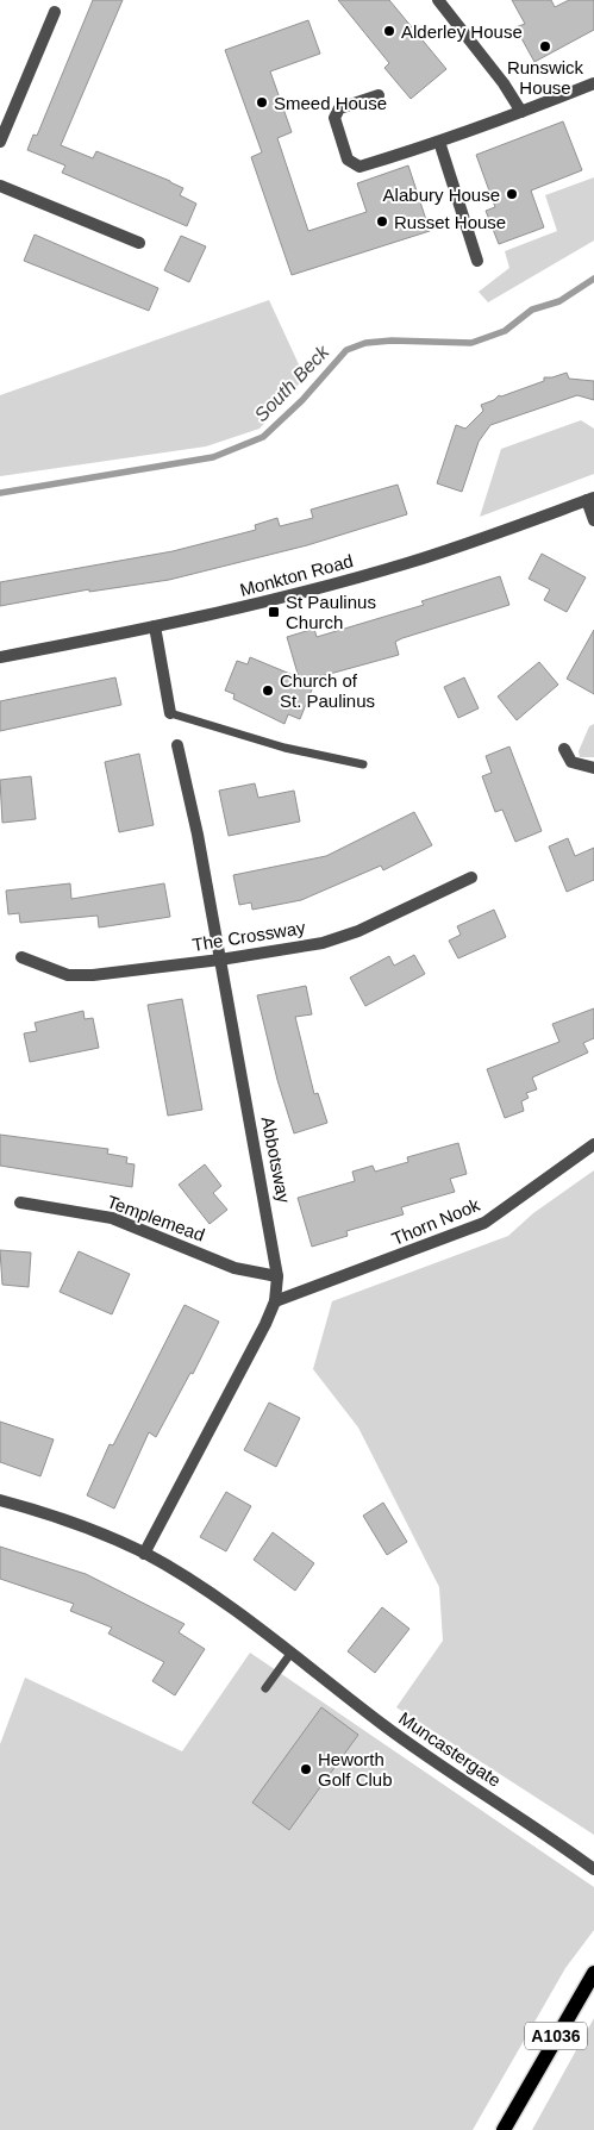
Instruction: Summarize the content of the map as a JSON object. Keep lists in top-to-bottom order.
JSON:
{
  "streets": {
    "main road": ["A1036"],
    "street": [
      "Monkton Road",
      "The Crossway",
      "Abbotsway",
      "Templemead",
      "Thorn Nook",
      "Muncastergate"
    ]
  },
  "crossings": [
    ["The Crossway", "Abbotsway"],
    ["Abbotsway", "Templemead"],
    ["Abbotsway", "Thorn Nook"],
    ["Abbotsway", "Muncastergate"]
  ],
  "water": ["South Beck"],
  "places": {
    "other": [
      "Alderley House",
      "Runswick House",
      "Smeed House",
      "Alabury House",
      "Russet House",
      "Church of St. Paulinus",
      "Heworth Golf Club"
    ],
    "transit": ["St Paulinus Church"]
  }
}
